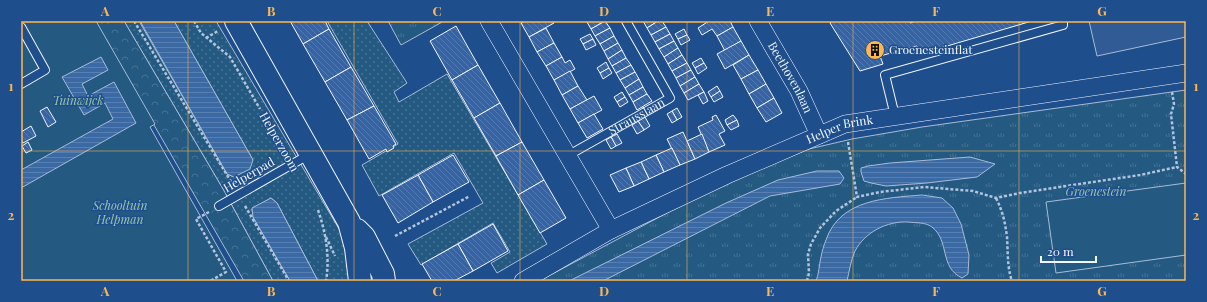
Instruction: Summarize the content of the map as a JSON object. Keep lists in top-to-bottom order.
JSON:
{
  "streets": {
    "street": ["Beethovenlaan", "Helper Brink", "Helperzoom"],
    "lane": ["Strausslaan", "Helperpad"]
  },
  "crossings": [
    ["Beethovenlaan", "Helper Brink"],
    ["Helperzoom", "Helperpad"]
  ],
  "parks": ["Tuinwijck", "Groenestein", "Schooltuin Helpman"],
  "places": {
    "building": ["Groenesteinflat"]
  },
  "scale_bar": "20 m",
  "grid": {
    "columns": [
      "A",
      "B",
      "C",
      "D",
      "E",
      "F",
      "G"
    ],
    "rows": ["1", "2"]
  }
}
